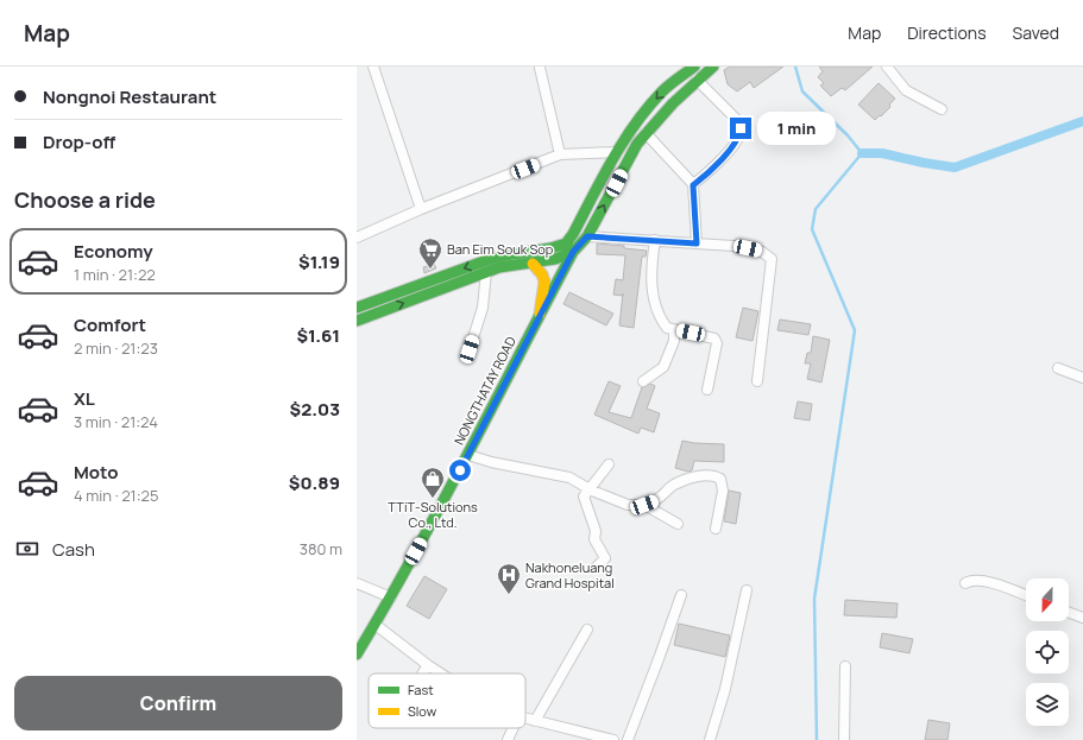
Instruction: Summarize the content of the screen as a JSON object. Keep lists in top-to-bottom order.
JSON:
{
  "streets": {
    "main road": ["NONGTHATAY ROAD"]
  },
  "places": {
    "supermarket": ["Ban Eim Souk Sop"],
    "shop": ["TTiT-Solutions Co., Ltd."],
    "hospital": ["Nakhoneluang Grand Hospital"]
  },
  "legend": ["Fast", "Slow"],
  "north": "bottom",
  "page": {
    "header": "Map",
    "nav": ["Map", "Directions", "Saved"],
    "banner": ["Nongnoi Restaurant", "Drop-off"],
    "bubble": "1 min",
    "heading": "Choose a ride",
    "list": [
      {
        "name": "Economy",
        "note": "1 min · 21:22",
        "value": "$1.19"
      },
      {
        "name": "Comfort",
        "note": "2 min · 21:23",
        "value": "$1.61"
      },
      {
        "name": "XL",
        "note": "3 min · 21:24",
        "value": "$2.03"
      },
      {
        "name": "Moto",
        "note": "4 min · 21:25",
        "value": "$0.89"
      }
    ],
    "pay": ["Cash", "380 m"],
    "buttons": "Confirm"
  }
}
